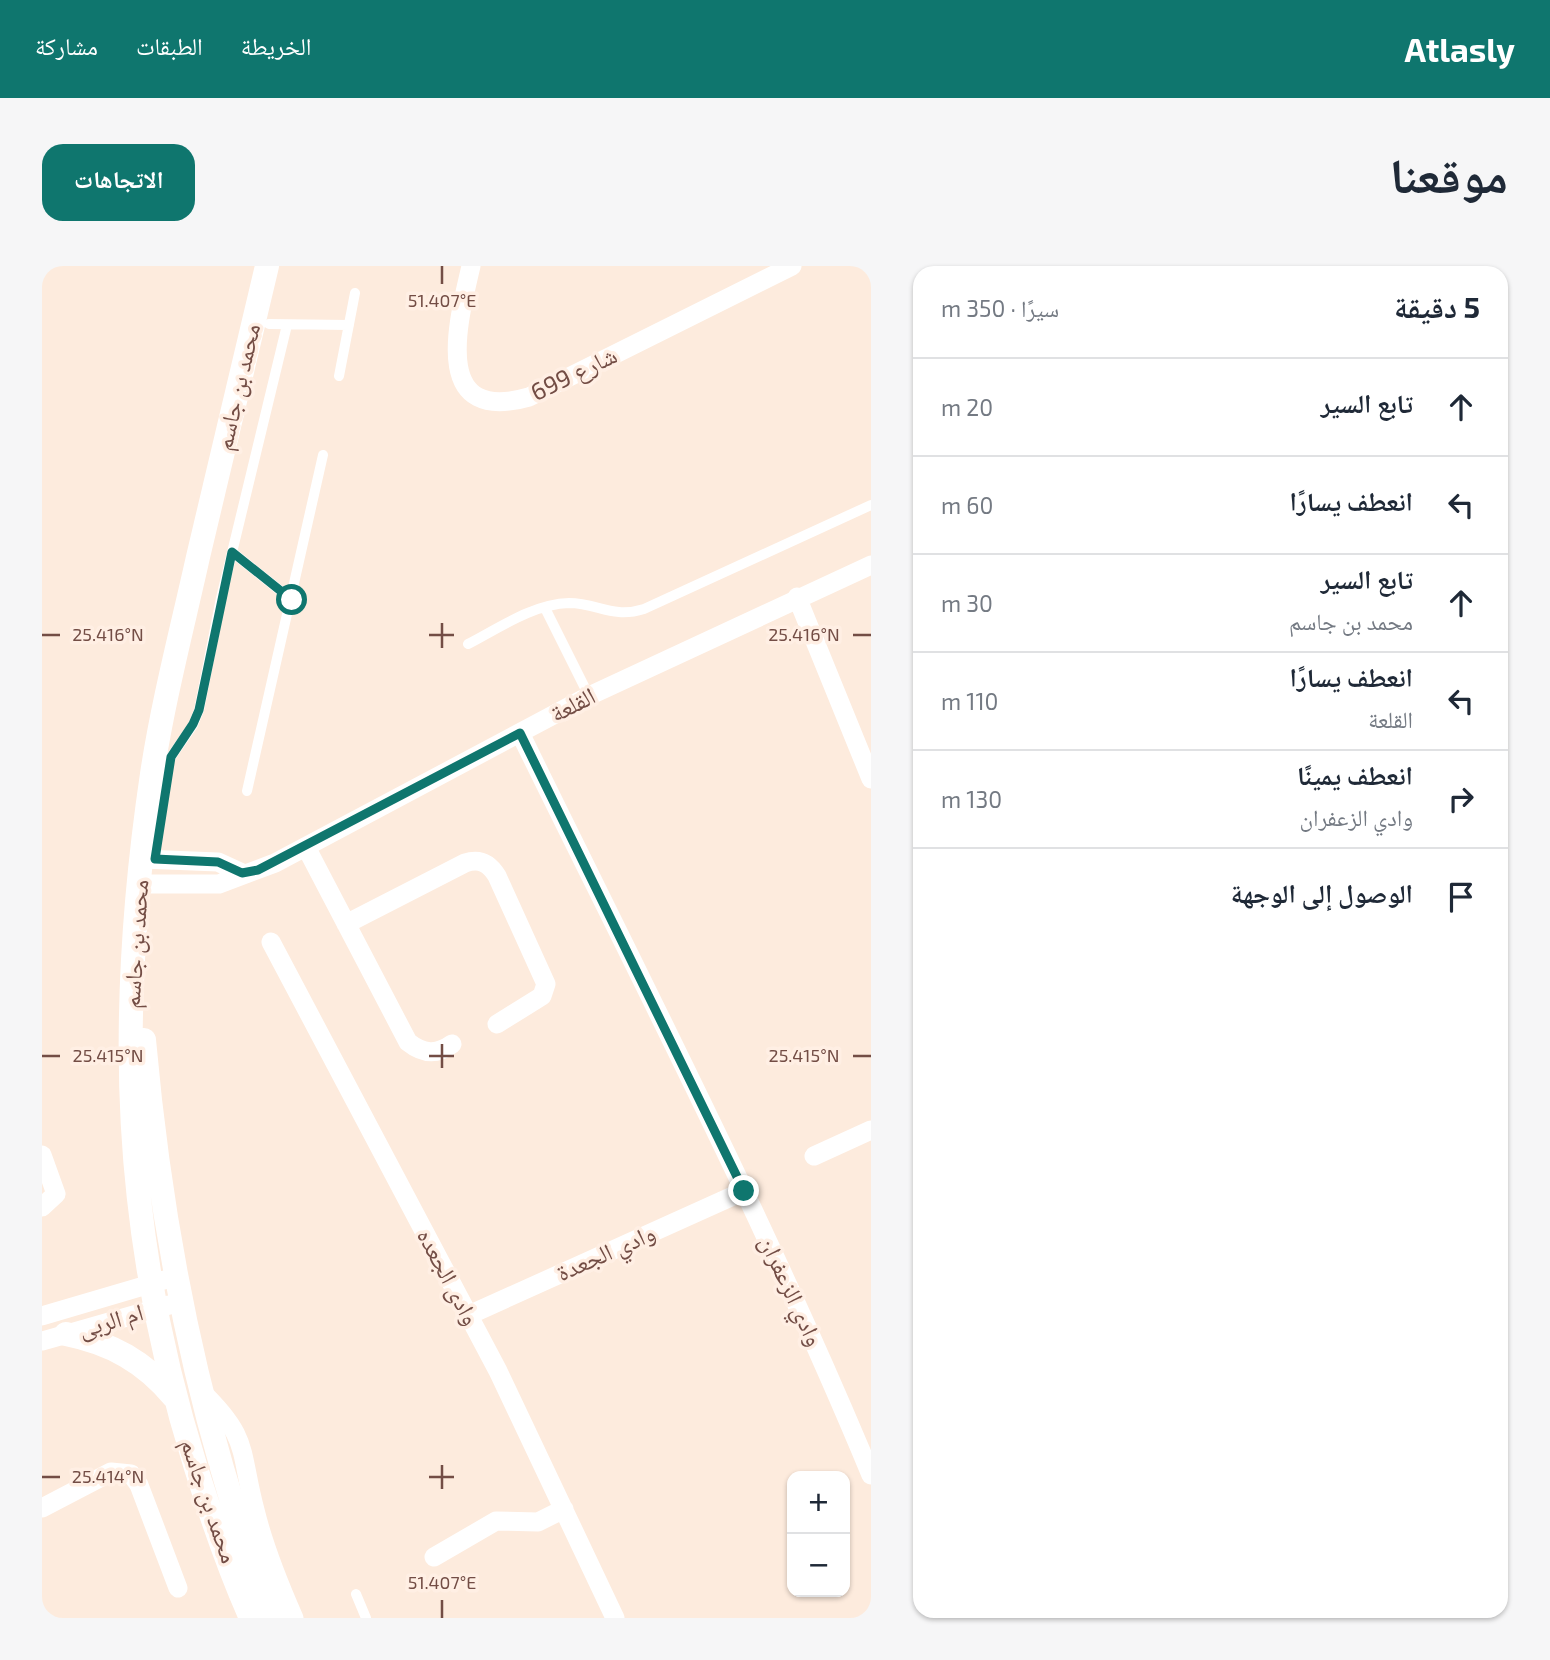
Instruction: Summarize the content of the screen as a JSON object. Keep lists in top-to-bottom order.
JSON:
{
  "streets": {
    "street": [
      "شارع 699",
      "محمد بن جاسم",
      "القلعة",
      "وادي الجعدة",
      "وادى الجعده",
      "وادي الزعفران",
      "ام الربى"
    ]
  },
  "crossings": [
    ["محمد بن جاسم", "القلعة"],
    ["محمد بن جاسم", "ام الربى"],
    ["القلعة", "وادي الزعفران"],
    ["وادي الجعدة", "وادى الجعده"],
    ["وادي الجعدة", "وادي الزعفران"]
  ],
  "page": {
    "header": "Atlasly",
    "nav": ["الخريطة", "الطبقات", "مشاركة"],
    "title": "موقعنا",
    "buttons": "الاتجاهات",
    "heading": ["5 دقيقة", "سيرًا · 350 m"],
    "list": [
      ["تابع السير", "20 m"],
      ["انعطف يسارًا", "60 m"],
      ["تابع السير", "محمد بن جاسم", "30 m"],
      ["انعطف يسارًا", "القلعة", "110 m"],
      ["انعطف يمينًا", "وادي الزعفران", "130 m"],
      "الوصول إلى الوجهة"
    ],
    "map_buttons": ["+", "−"]
  },
  "coordinates": [
    "51.407°E",
    "25.416°N",
    "25.415°N",
    "25.414°N"
  ]
}
